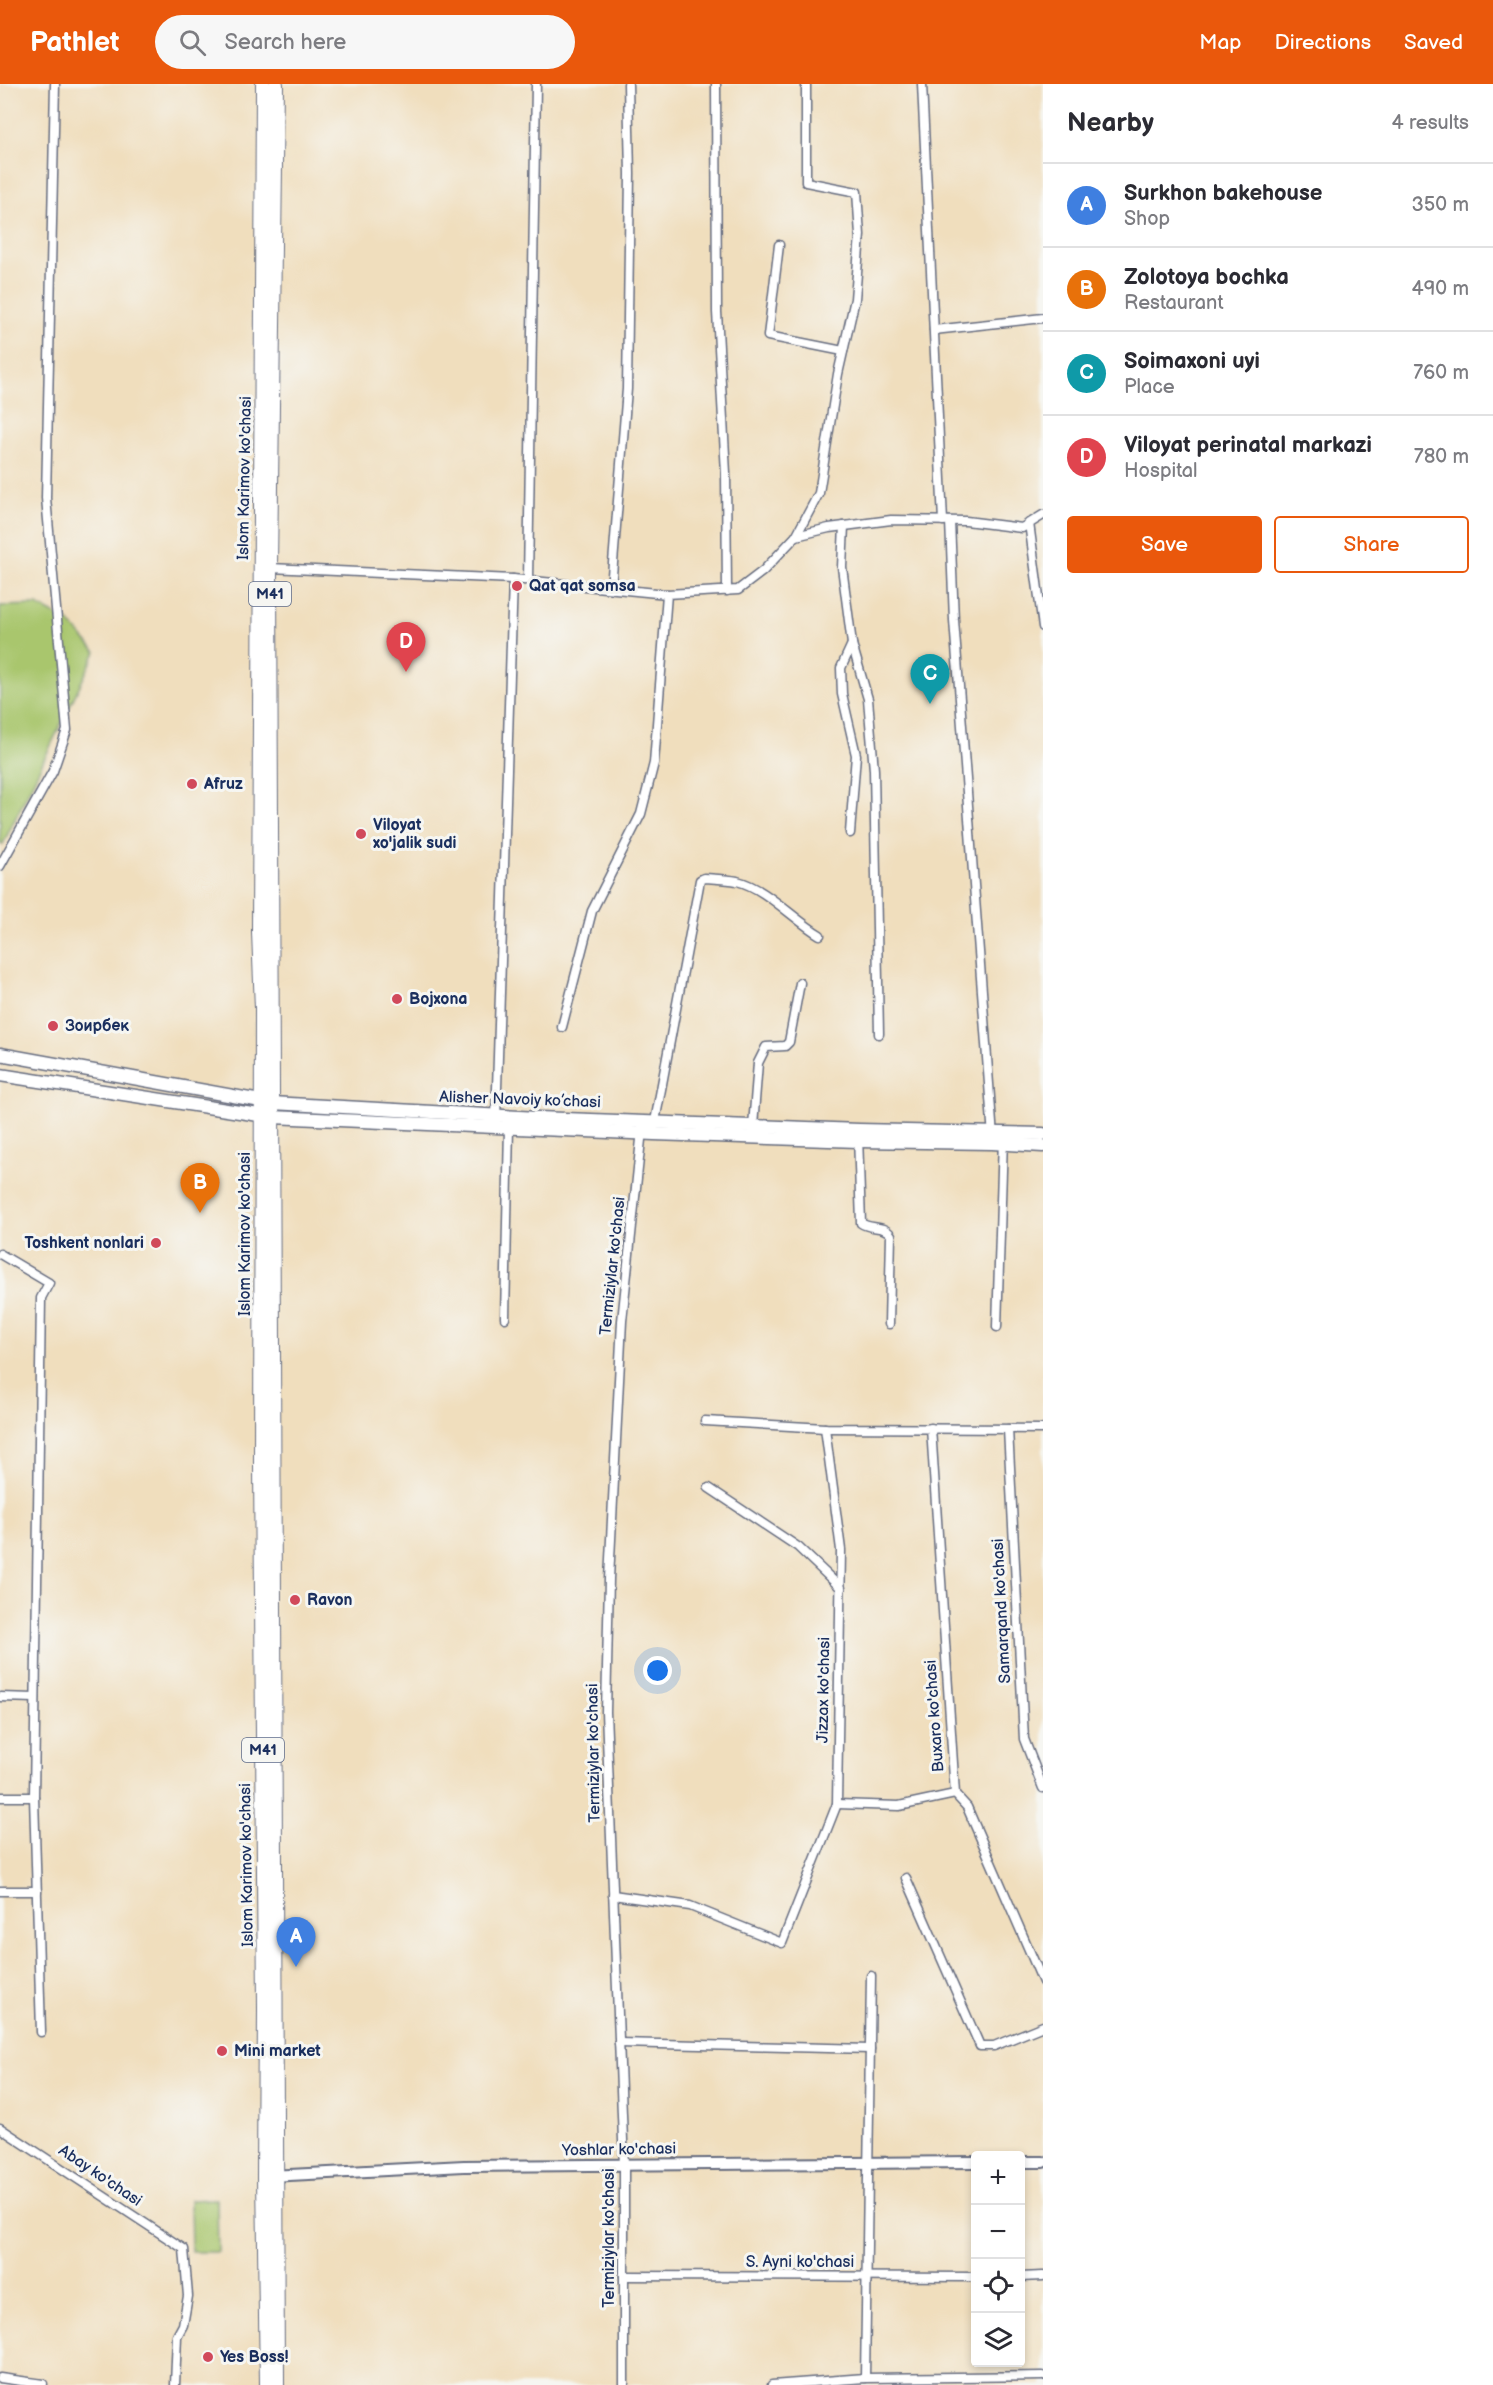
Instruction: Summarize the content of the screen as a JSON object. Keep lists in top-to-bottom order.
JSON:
{
  "streets": {
    "main road": ["Islom Karimov ko'chasi", "M41", "Alisher Navoiy ko’chasi"],
    "street": [
      "Termiziylar ko'chasi",
      "Samarqand ko'chasi",
      "Jizzax ko'chasi",
      "Buxaro ko'chasi",
      "Yoshlar ko'chasi",
      "Abay ko'chasi",
      "S. Ayni ko'chasi"
    ]
  },
  "crossings": [
    ["Islom Karimov ko'chasi", "Alisher Navoiy ko’chasi"],
    ["Islom Karimov ko'chasi", "Yoshlar ko'chasi"],
    ["Alisher Navoiy ko’chasi", "Termiziylar ko'chasi"],
    ["Termiziylar ko'chasi", "Jizzax ko'chasi"],
    ["Termiziylar ko'chasi", "Yoshlar ko'chasi"],
    ["Termiziylar ko'chasi", "S. Ayni ko'chasi"]
  ],
  "places": [
    "Qat qat somsa",
    "Afruz",
    "Viloyat xo'jalik sudi",
    "Bojxona",
    "Зоирбек",
    "Toshkent nonlari",
    "Ravon",
    "Mini market",
    "Yes Boss!"
  ],
  "page": {
    "header": "Pathlet",
    "search": "Search here",
    "nav": ["Map", "Directions", "Saved"],
    "heading": ["Nearby", "4 results"],
    "list": [
      {
        "mark": "A",
        "name": "Surkhon bakehouse",
        "note": "Shop",
        "value": "350 m"
      },
      {
        "mark": "B",
        "name": "Zolotoya bochka",
        "note": "Restaurant",
        "value": "490 m"
      },
      {
        "mark": "C",
        "name": "Soimaxoni uyi",
        "note": "Place",
        "value": "760 m"
      },
      {
        "mark": "D",
        "name": "Viloyat perinatal markazi",
        "note": "Hospital",
        "value": "780 m"
      }
    ],
    "buttons": ["Save", "Share"],
    "pins": [
      "D",
      "C",
      "B",
      "A"
    ],
    "map_buttons": ["+", "−"]
  }
}
